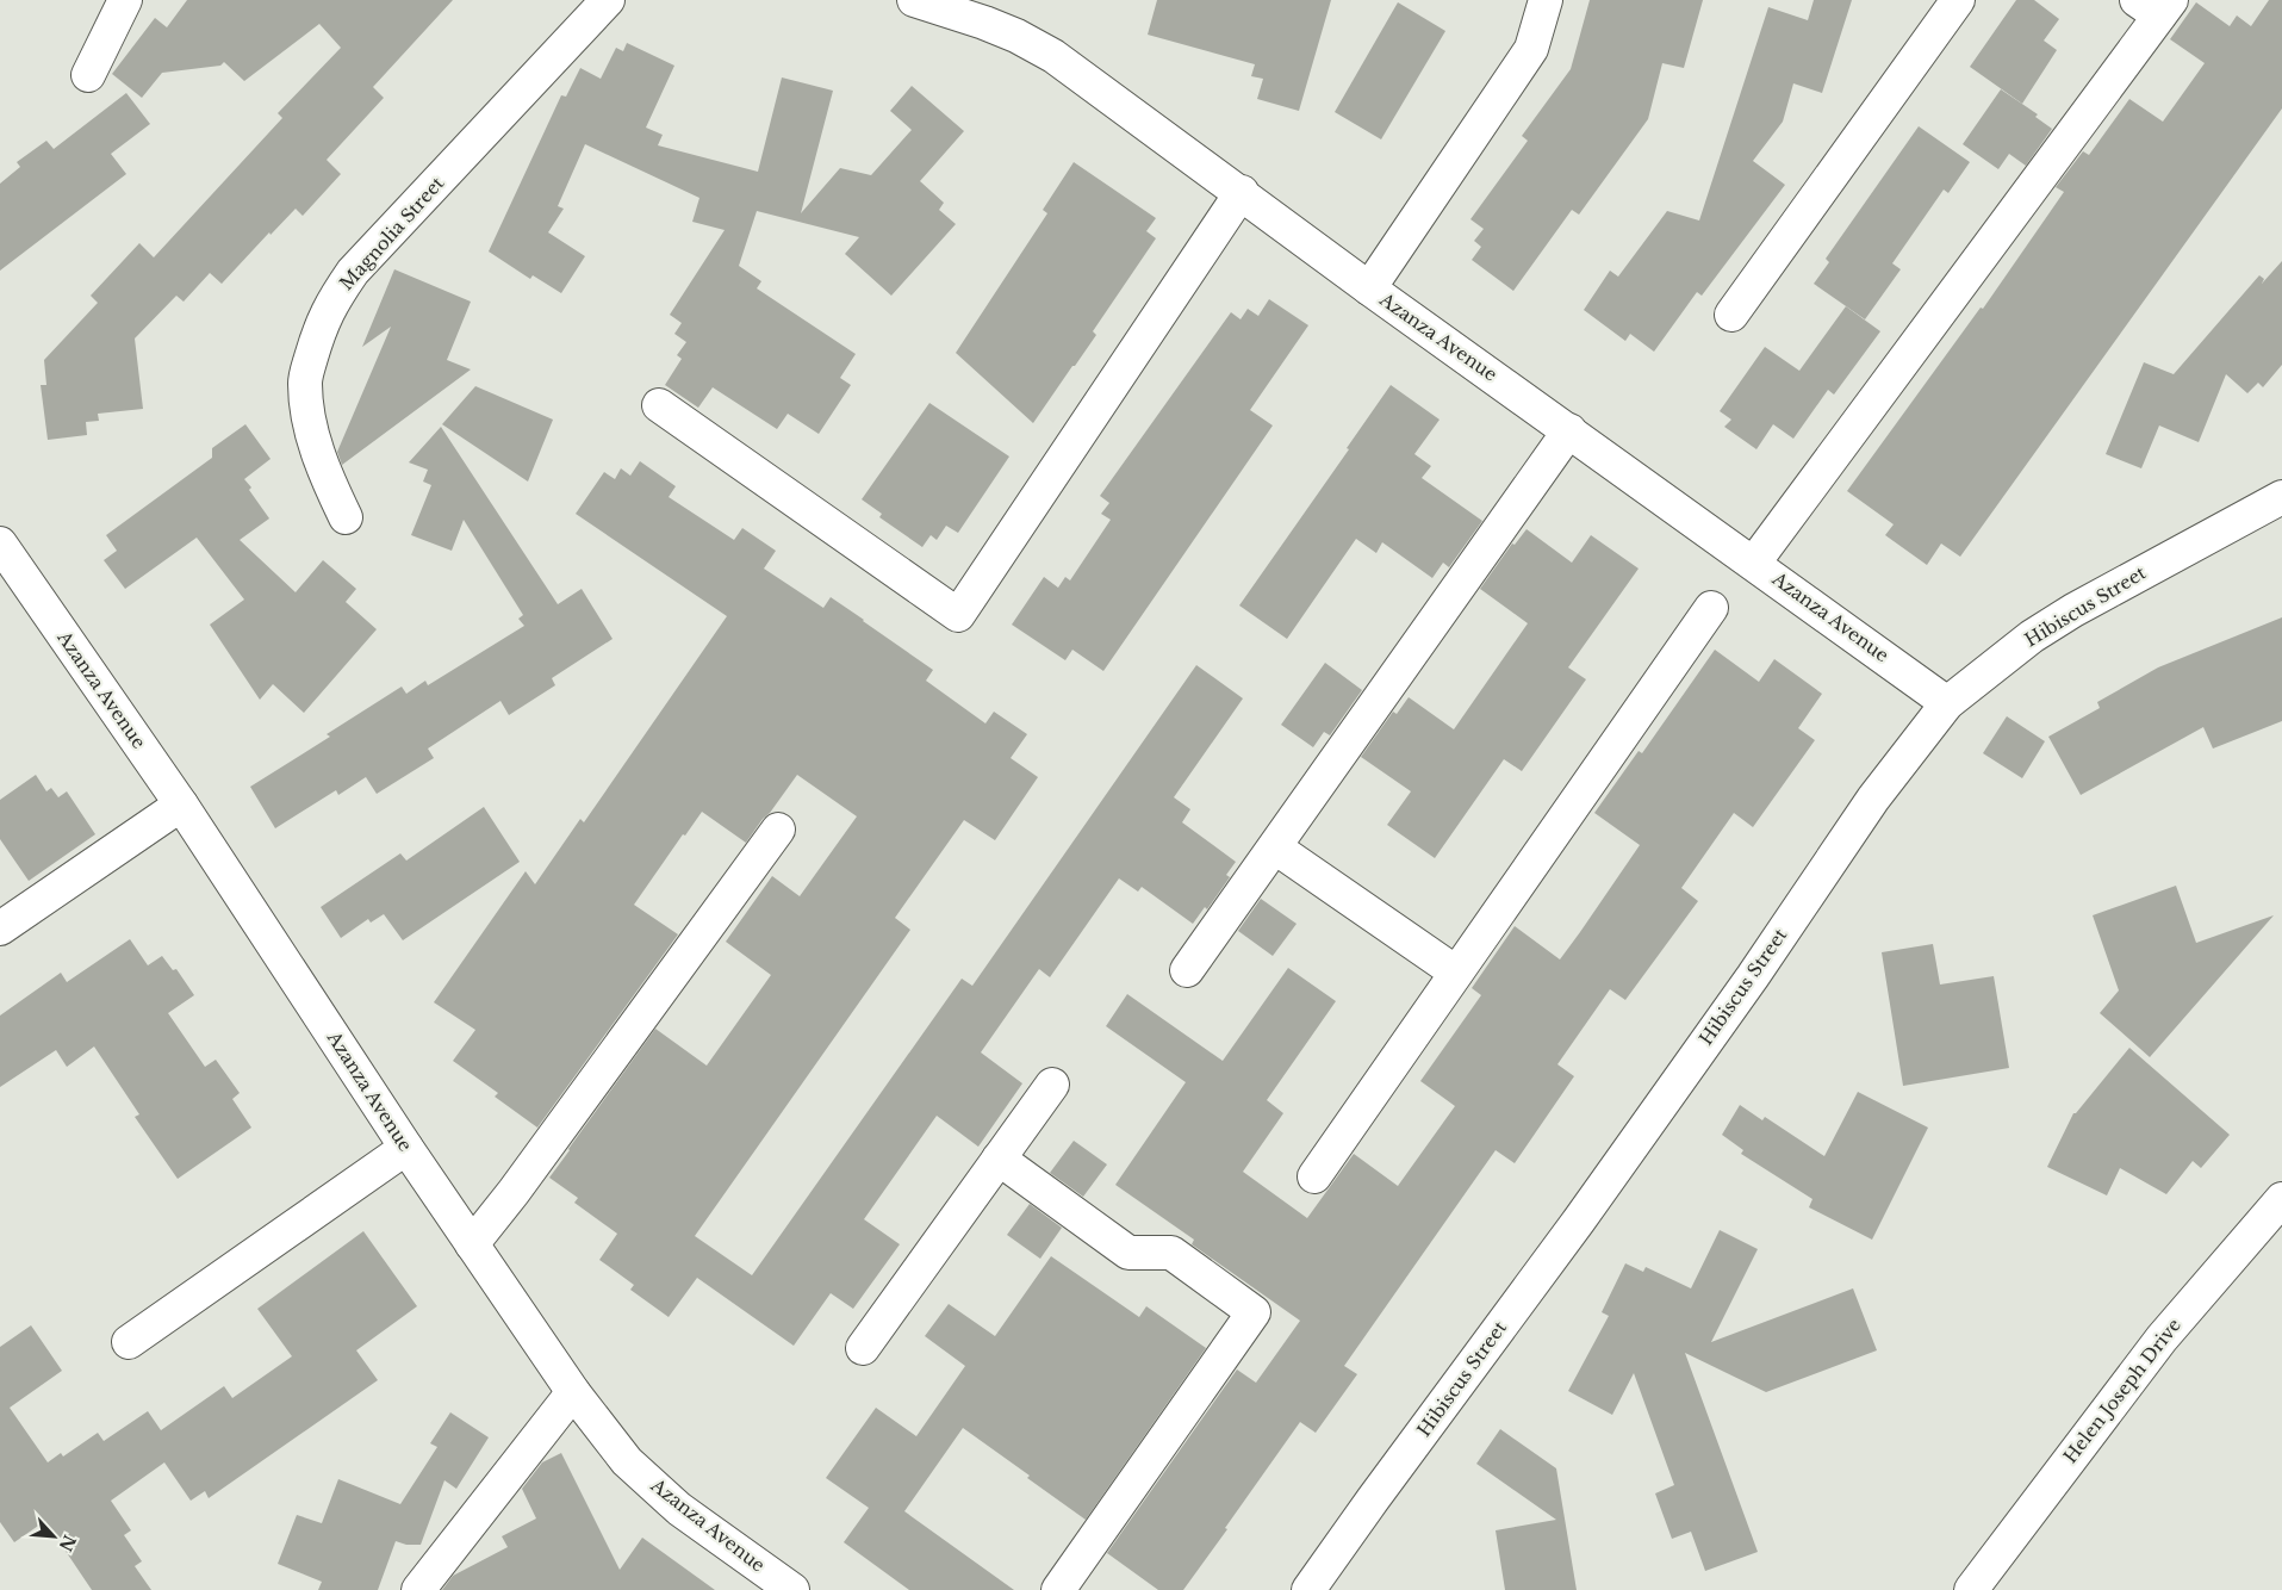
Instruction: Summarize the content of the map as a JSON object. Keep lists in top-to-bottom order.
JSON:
{
  "streets": {
    "street": [
      "Magnolia Street",
      "Azanza Avenue",
      "Hibiscus Street",
      "Helen Joseph Drive"
    ]
  },
  "crossings": [
    ["Azanza Avenue", "Hibiscus Street"]
  ],
  "north": "bottom right"
}
